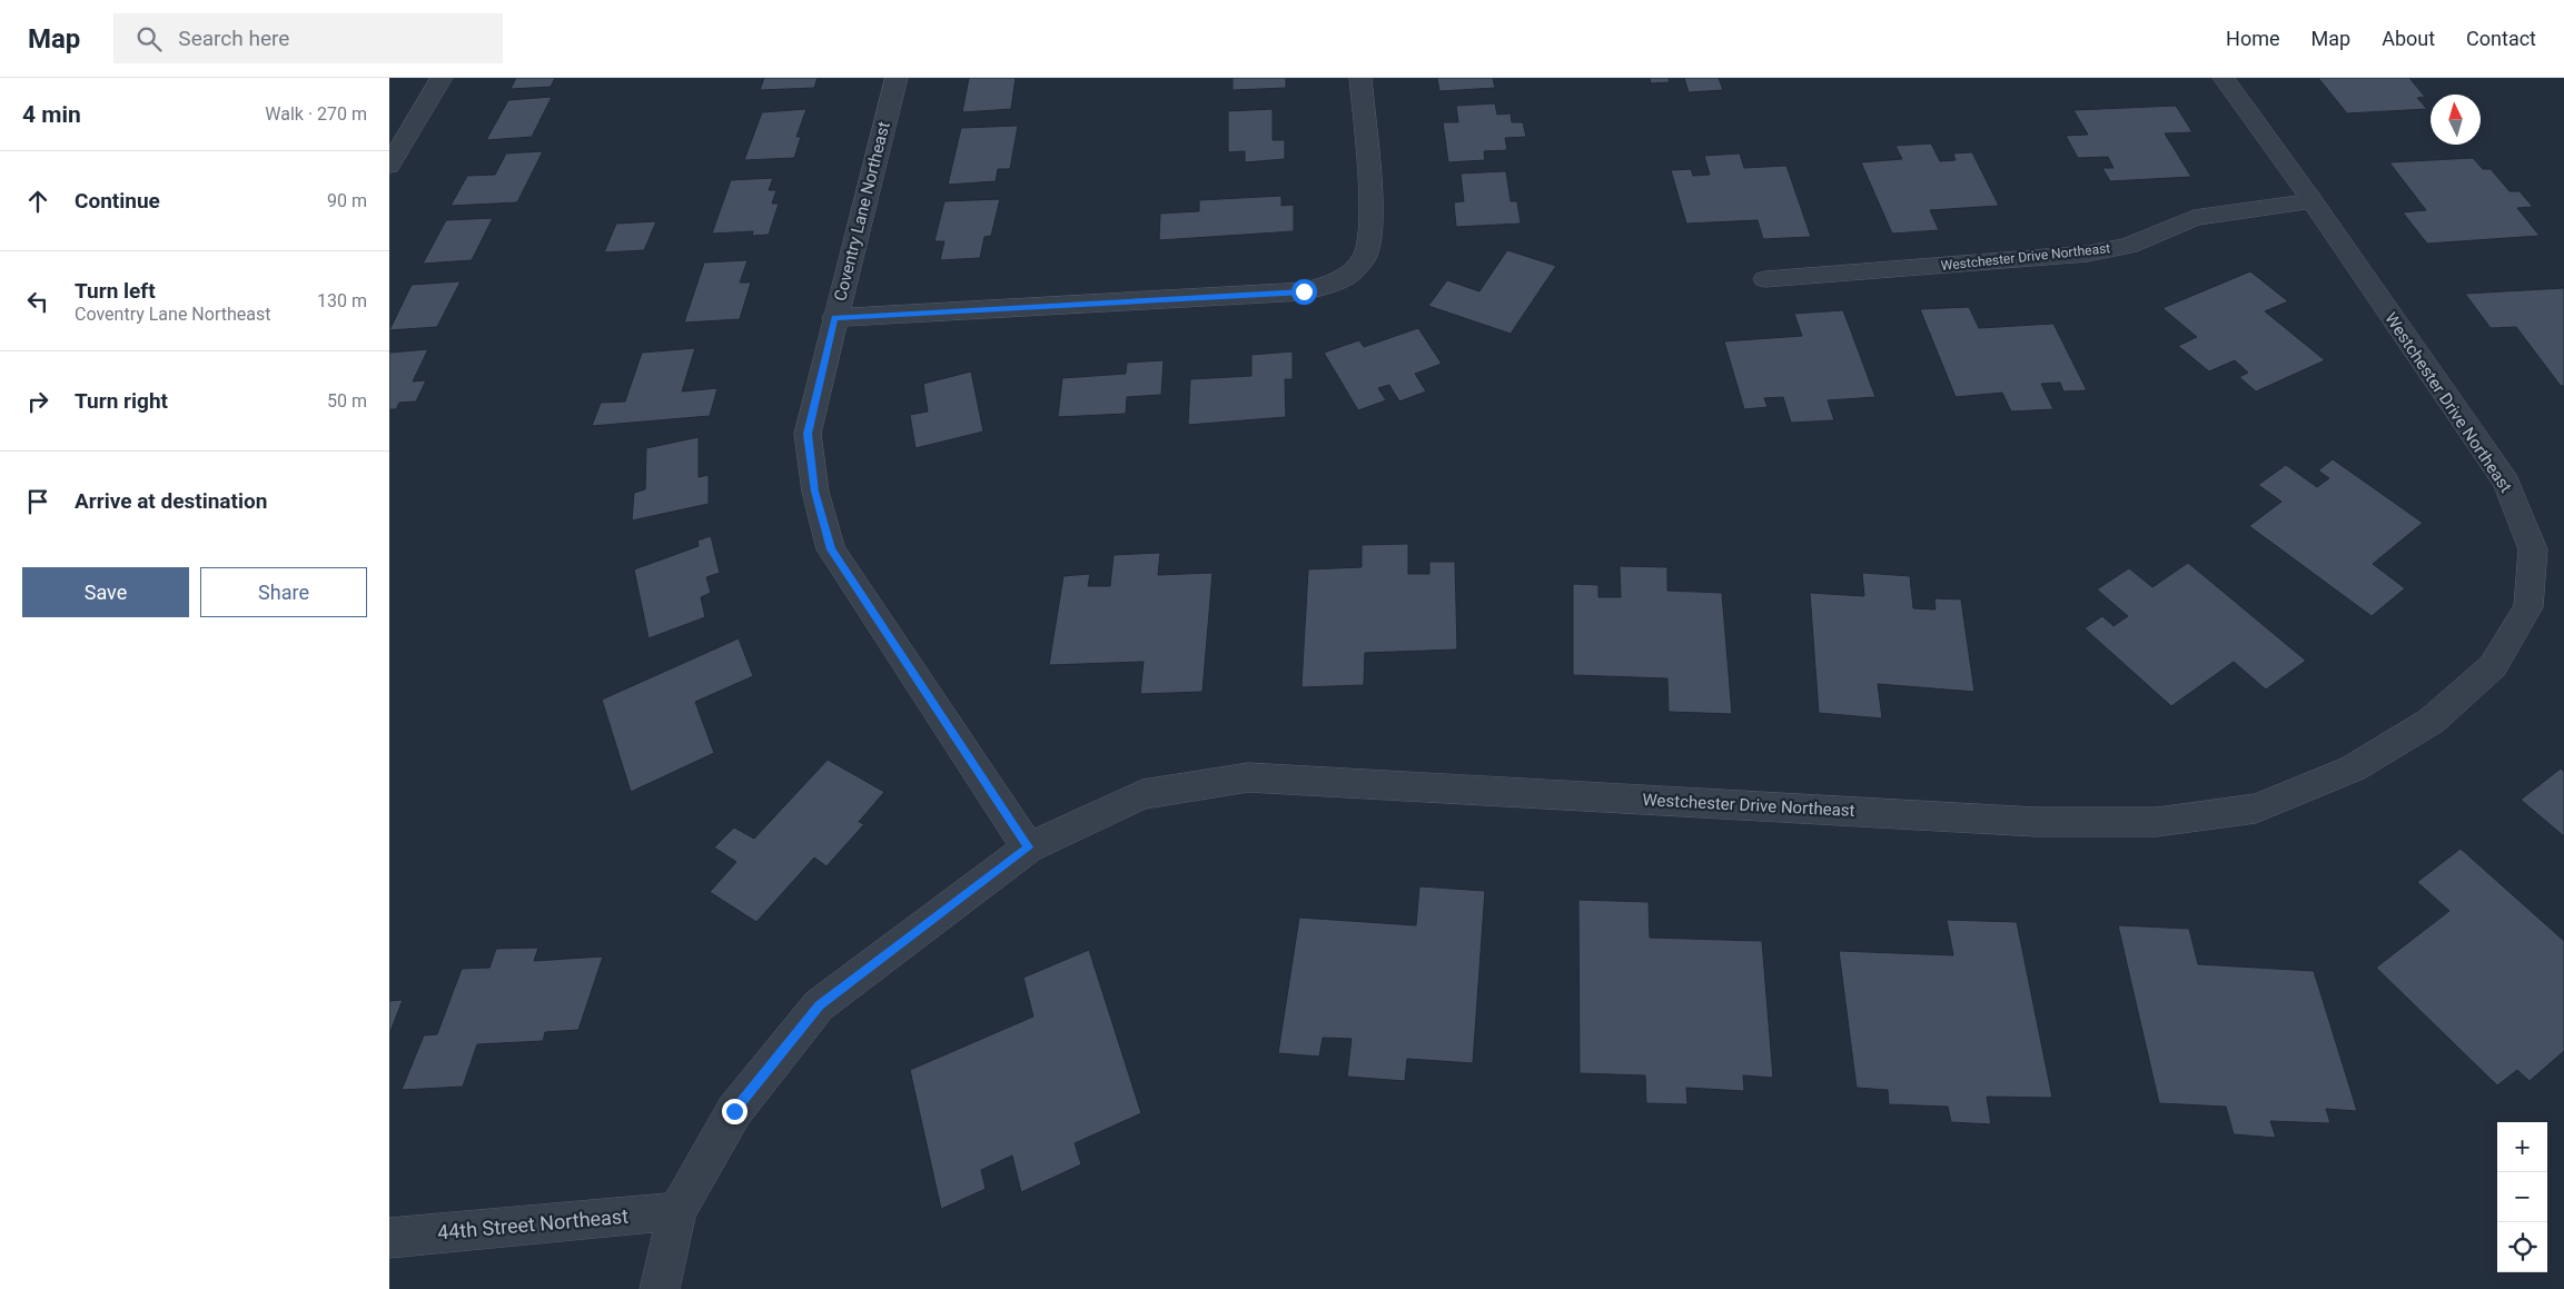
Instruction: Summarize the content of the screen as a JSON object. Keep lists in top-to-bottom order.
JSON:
{
  "streets": {
    "street": ["Coventry Lane Northeast", "Westchester Drive Northeast", "44th Street Northeast"]
  },
  "crossings": [
    ["Coventry Lane Northeast", "Westchester Drive Northeast"],
    ["Westchester Drive Northeast", "44th Street Northeast"]
  ],
  "north": "top",
  "page": {
    "header": "Map",
    "search": "Search here",
    "nav": [
      "Home",
      "Map",
      "About",
      "Contact"
    ],
    "heading": ["4 min", "Walk · 270 m"],
    "list": [
      ["Continue", "90 m"],
      ["Turn left", "Coventry Lane Northeast", "130 m"],
      ["Turn right", "50 m"],
      "Arrive at destination"
    ],
    "buttons": ["Save", "Share"],
    "map_buttons": ["+", "−"]
  }
}
